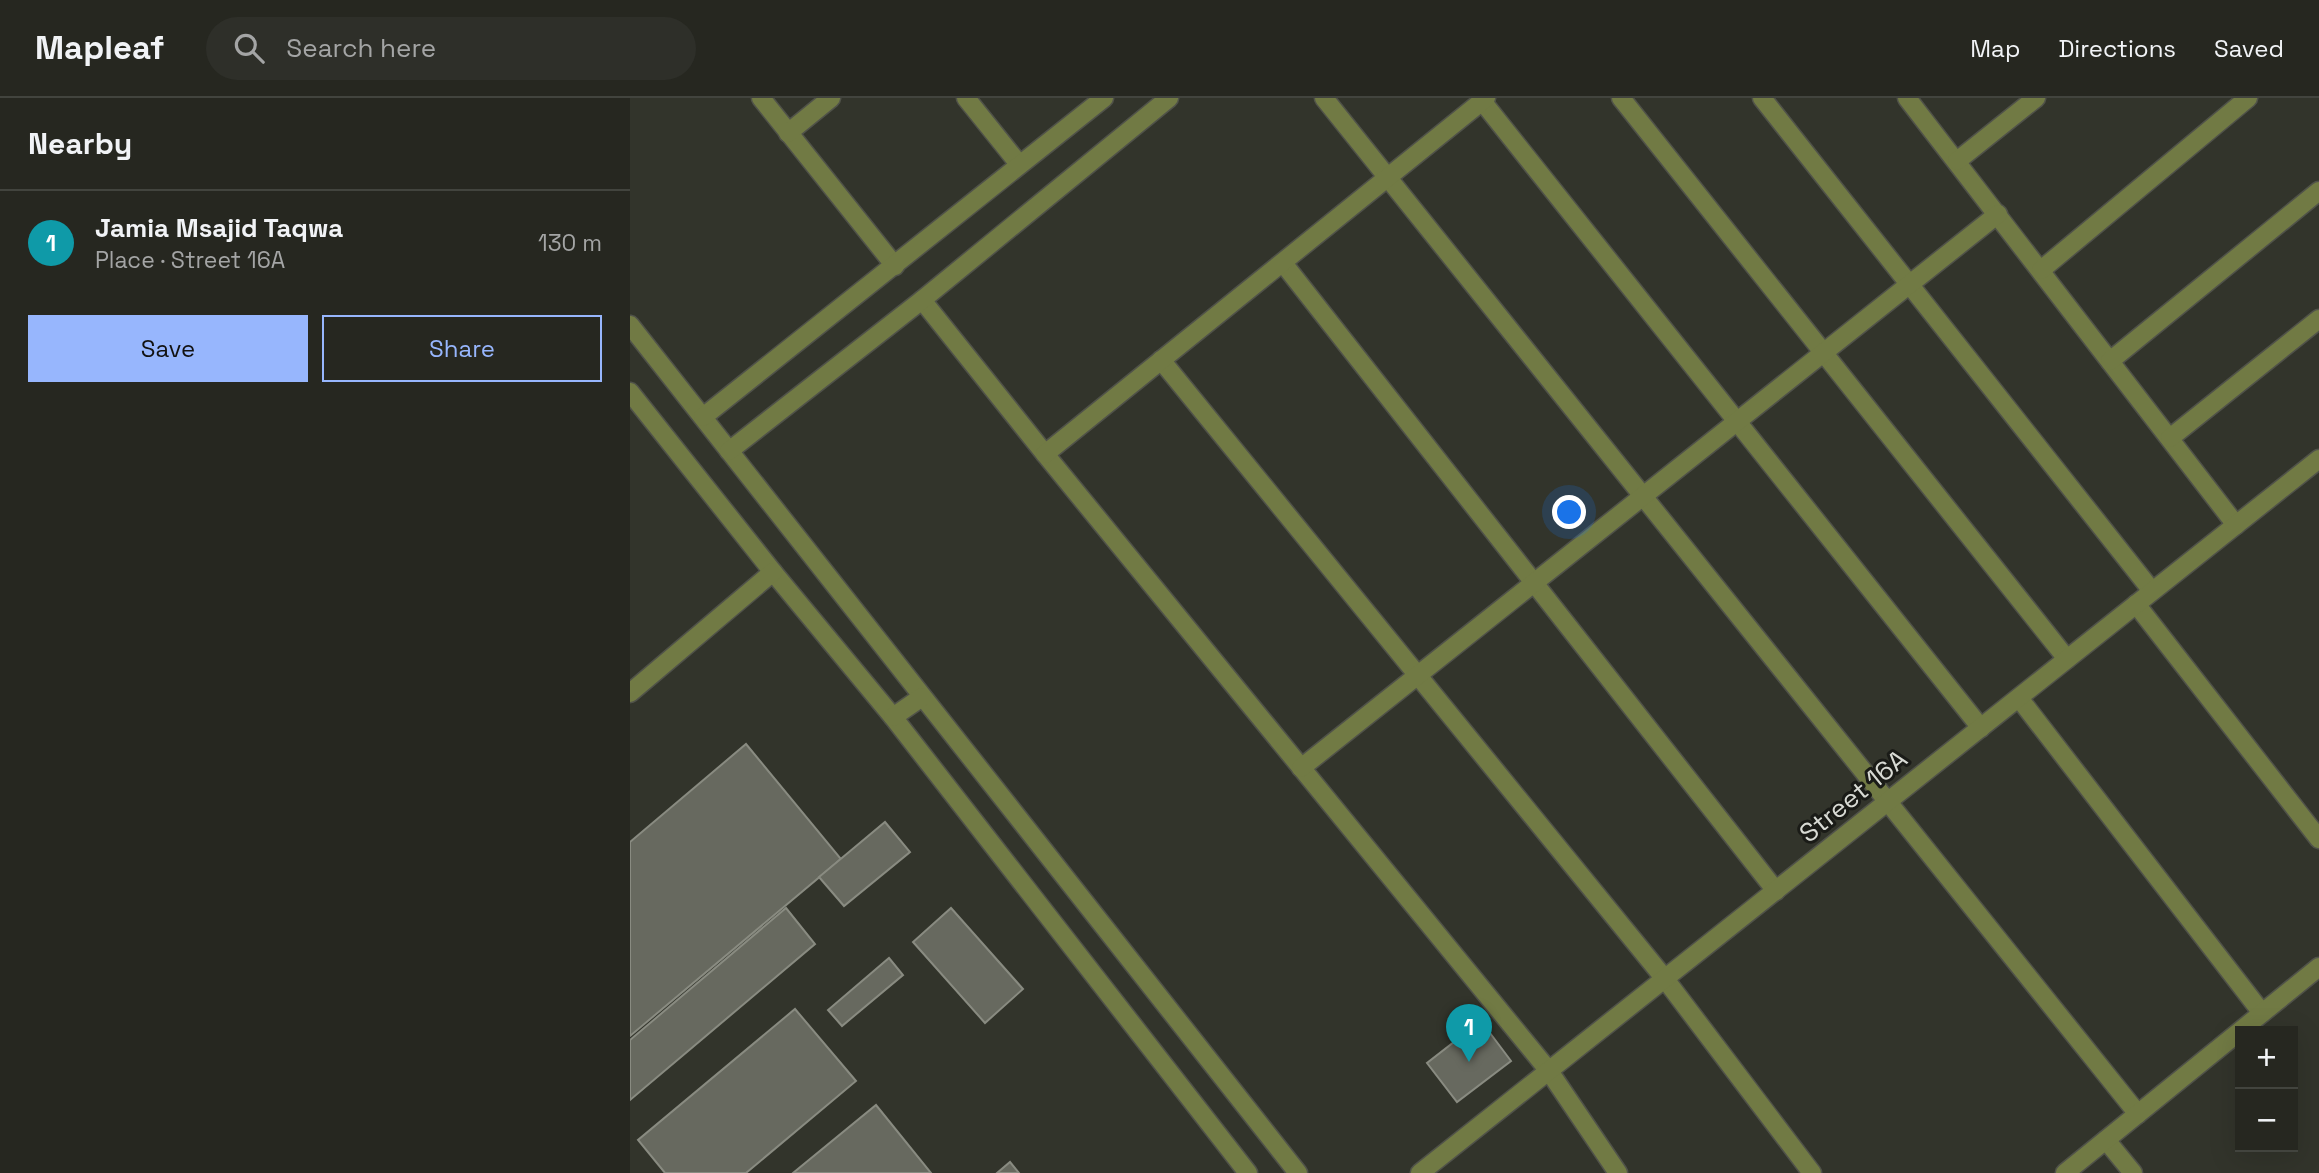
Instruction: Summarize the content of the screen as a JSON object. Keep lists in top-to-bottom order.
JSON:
{
  "streets": {
    "street": ["Street 16A"]
  },
  "page": {
    "header": "Mapleaf",
    "search": "Search here",
    "nav": ["Map", "Directions", "Saved"],
    "heading": "Nearby",
    "list": [
      {
        "mark": "1",
        "name": "Jamia Msajid Taqwa",
        "note": "Place · Street 16A",
        "value": "130 m"
      }
    ],
    "buttons": ["Save", "Share"],
    "pins": "1",
    "map_buttons": ["+", "−"]
  }
}
